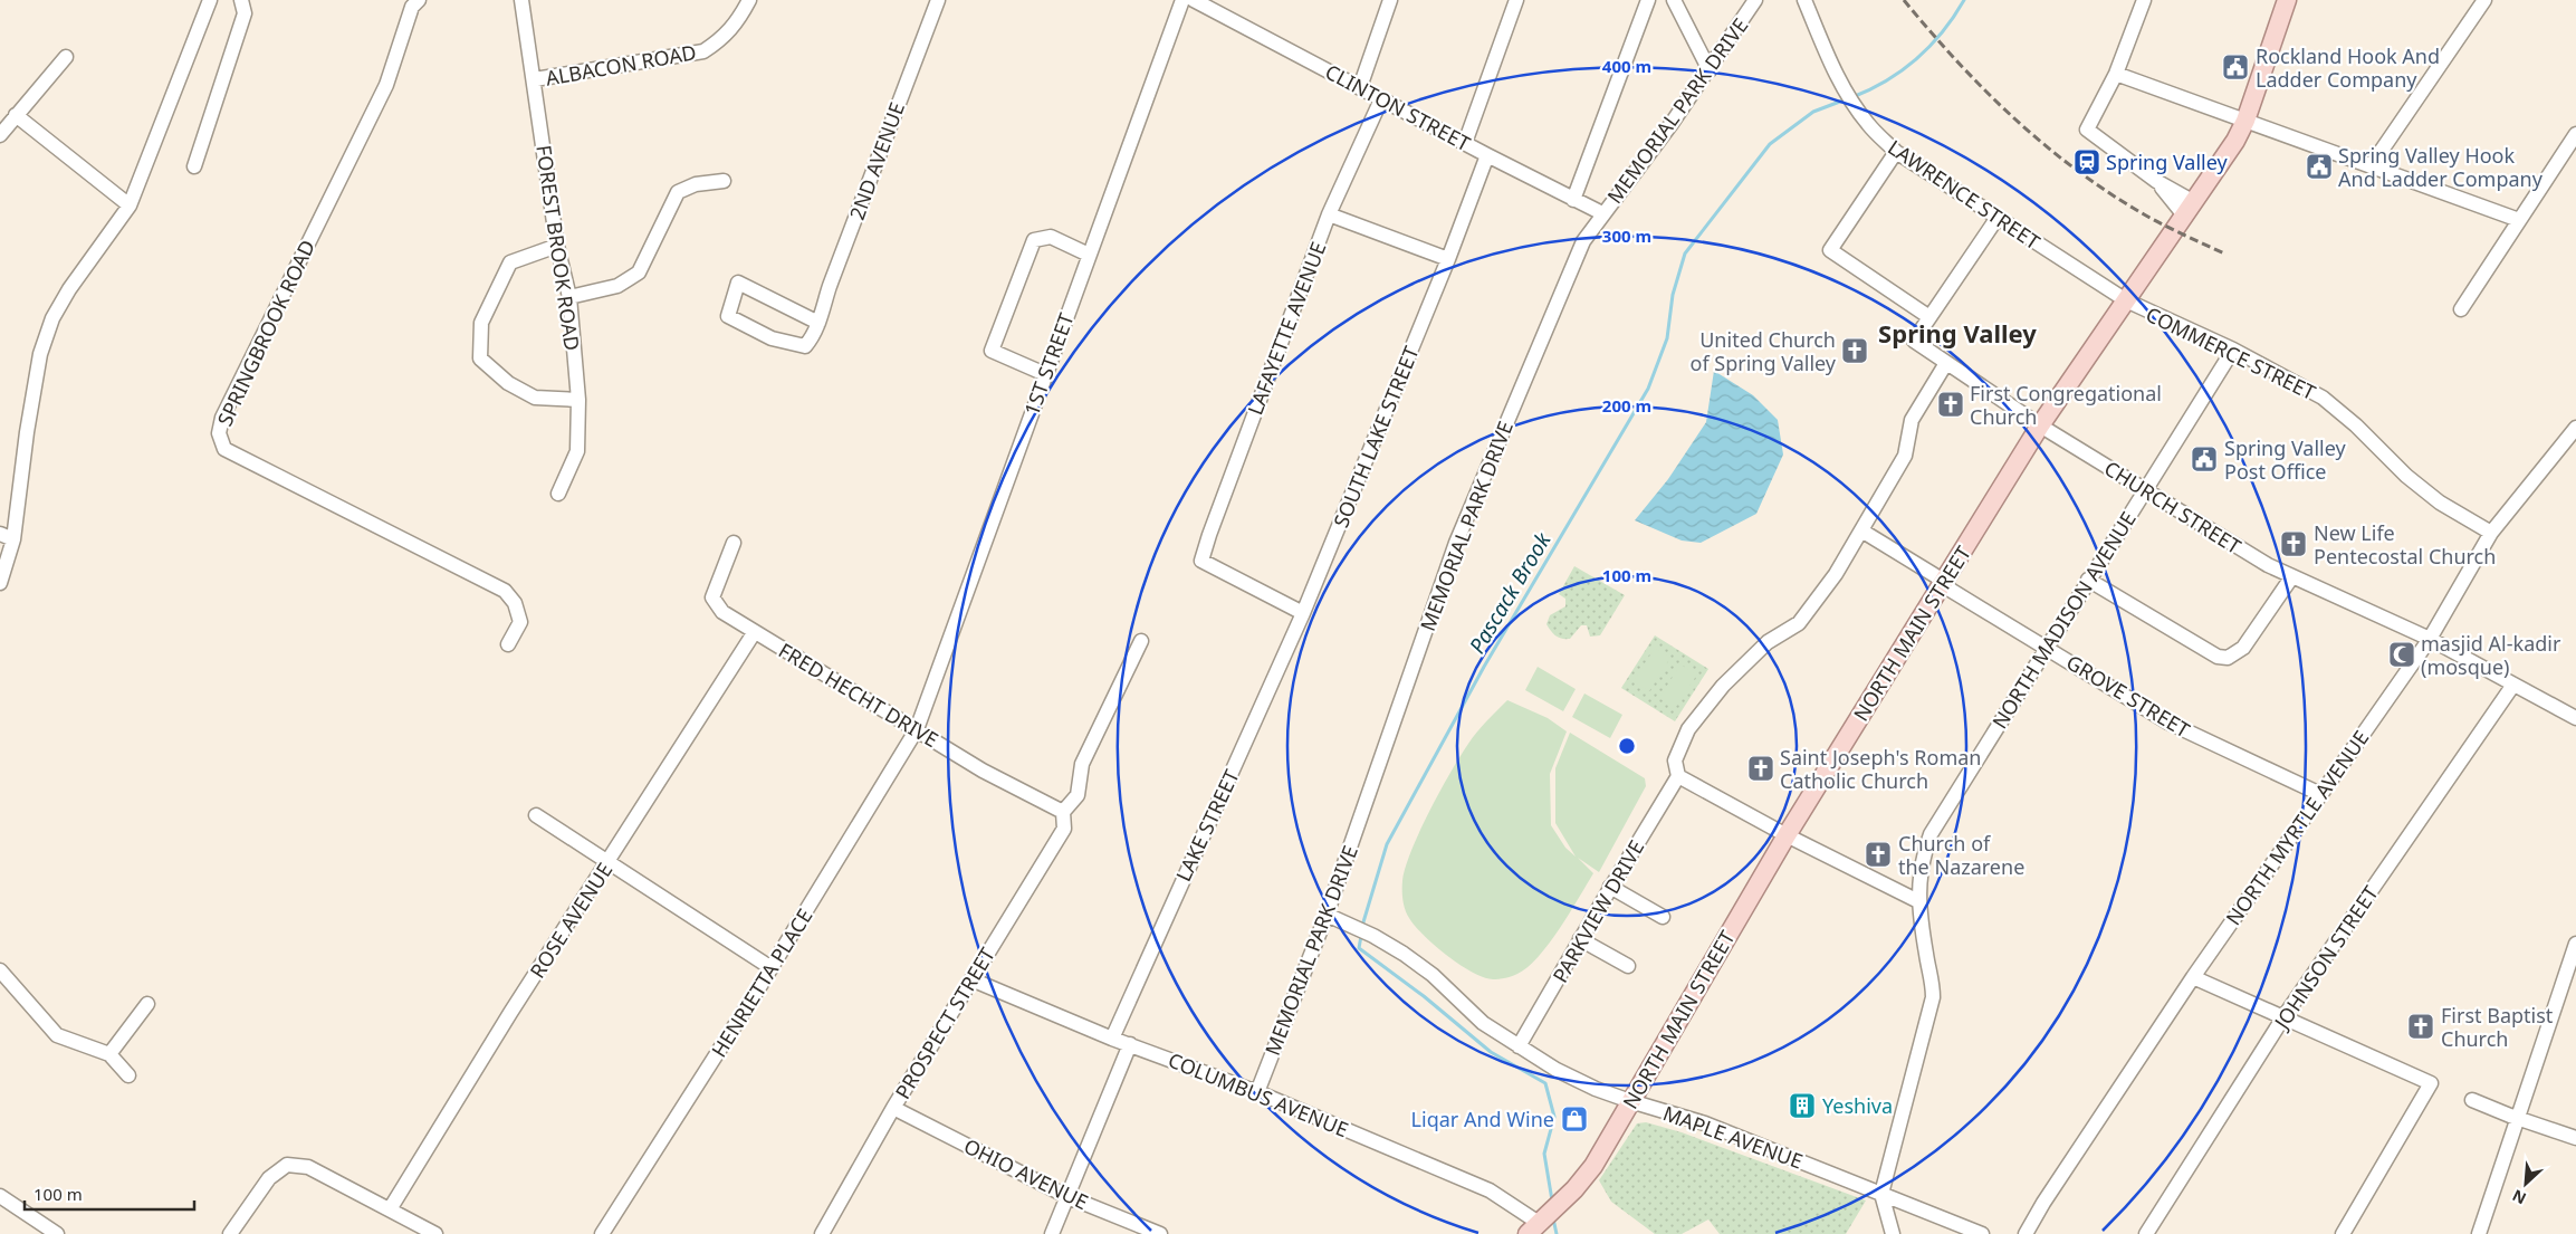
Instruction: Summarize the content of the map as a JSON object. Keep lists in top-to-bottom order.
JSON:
{
  "streets": {
    "main road": ["NORTH MAIN STREET"],
    "street": [
      "ALBACON ROAD",
      "CLINTON STREET",
      "MEMORIAL PARK DRIVE",
      "2ND AVENUE",
      "LAWRENCE STREET",
      "FOREST BROOK ROAD",
      "LAFAYETTE AVENUE",
      "SPRINGBROOK ROAD",
      "COMMERCE STREET",
      "1ST STREET",
      "SOUTH LAKE STREET",
      "CHURCH STREET",
      "NORTH MADISON AVENUE",
      "FRED HECHT DRIVE",
      "GROVE STREET",
      "LAKE STREET",
      "NORTH MYRTLE AVENUE",
      "PARKVIEW DRIVE",
      "ROSE AVENUE",
      "JOHNSON STREET",
      "HENRIETTA PLACE",
      "PROSPECT STREET",
      "COLUMBUS AVENUE",
      "MAPLE AVENUE",
      "OHIO AVENUE"
    ]
  },
  "crossings": [
    ["ALBACON ROAD", "FOREST BROOK ROAD"],
    ["CLINTON STREET", "MEMORIAL PARK DRIVE"],
    ["CLINTON STREET", "LAFAYETTE AVENUE"],
    ["MEMORIAL PARK DRIVE", "COLUMBUS AVENUE"],
    ["MEMORIAL PARK DRIVE", "MAPLE AVENUE"],
    ["LAWRENCE STREET", "COMMERCE STREET"],
    ["LAWRENCE STREET", "NORTH MAIN STREET"],
    ["LAFAYETTE AVENUE", "SOUTH LAKE STREET"],
    ["LAFAYETTE AVENUE", "LAKE STREET"],
    ["COMMERCE STREET", "NORTH MADISON AVENUE"],
    ["COMMERCE STREET", "NORTH MAIN STREET"],
    ["COMMERCE STREET", "NORTH MYRTLE AVENUE"],
    ["1ST STREET", "FRED HECHT DRIVE"],
    ["1ST STREET", "HENRIETTA PLACE"],
    ["SOUTH LAKE STREET", "LAKE STREET"],
    ["CHURCH STREET", "NORTH MADISON AVENUE"],
    ["CHURCH STREET", "NORTH MAIN STREET"],
    ["CHURCH STREET", "NORTH MYRTLE AVENUE"],
    ["CHURCH STREET", "JOHNSON STREET"],
    ["NORTH MADISON AVENUE", "GROVE STREET"],
    ["NORTH MADISON AVENUE", "MAPLE AVENUE"],
    ["NORTH MAIN STREET", "GROVE STREET"],
    ["NORTH MAIN STREET", "COLUMBUS AVENUE"],
    ["NORTH MAIN STREET", "MAPLE AVENUE"],
    ["FRED HECHT DRIVE", "ROSE AVENUE"],
    ["FRED HECHT DRIVE", "HENRIETTA PLACE"],
    ["FRED HECHT DRIVE", "PROSPECT STREET"],
    ["GROVE STREET", "NORTH MYRTLE AVENUE"],
    ["LAKE STREET", "COLUMBUS AVENUE"],
    ["PARKVIEW DRIVE", "MAPLE AVENUE"],
    ["PROSPECT STREET", "COLUMBUS AVENUE"],
    ["PROSPECT STREET", "OHIO AVENUE"]
  ],
  "districts": ["Spring Valley"],
  "water": ["Pascack Brook"],
  "places": {
    "public building": ["Rockland Hook And Ladder Company", "Spring Valley Hook And Ladder Company", "Spring Valley Post Office"],
    "station": ["Spring Valley"],
    "church": [
      "United Church of Spring Valley",
      "First Congregational Church",
      "New Life Pentecostal Church",
      "Saint Joseph's Roman Catholic Church",
      "Church of the Nazarene",
      "First Baptist Church"
    ],
    "mosque": ["masjid Al-kadir (mosque)"],
    "building": ["Yeshiva"],
    "shop": ["Liqar And Wine"]
  },
  "scale_bar": "100 m",
  "north": "bottom left",
  "rings": [
    "400 m",
    "300 m",
    "200 m",
    "100 m"
  ]
}
